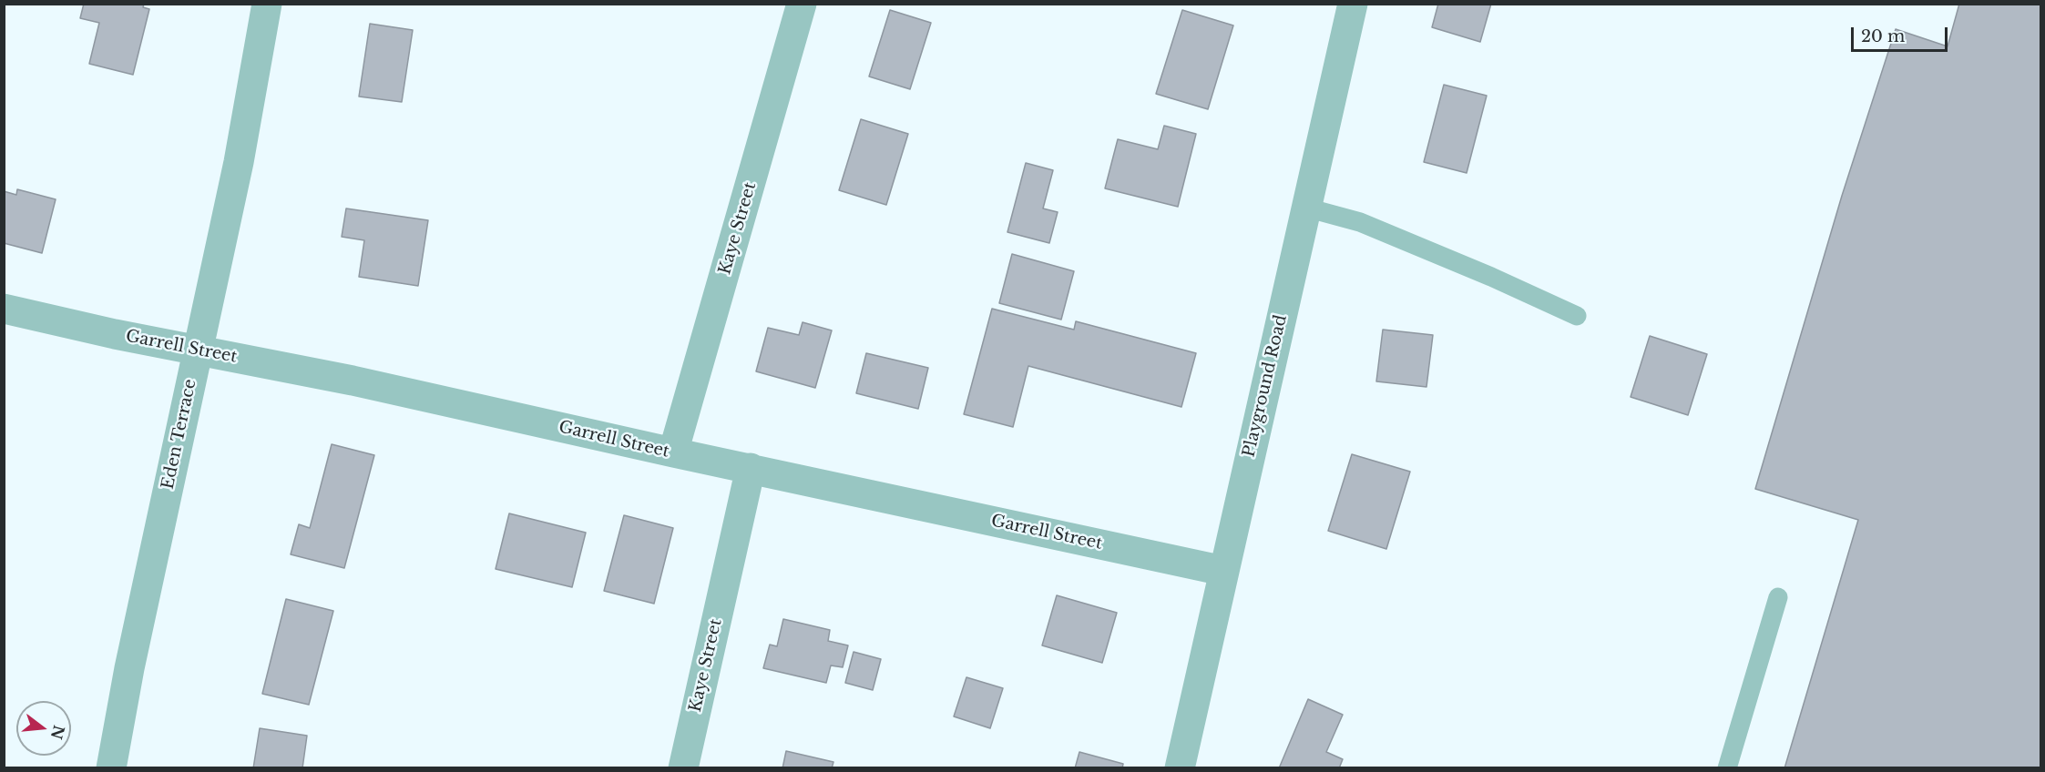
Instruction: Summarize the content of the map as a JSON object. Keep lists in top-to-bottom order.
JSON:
{
  "streets": {
    "street": [
      "Kaye Street",
      "Garrell Street",
      "Playground Road",
      "Eden Terrace"
    ]
  },
  "crossings": [
    ["Kaye Street", "Garrell Street"],
    ["Garrell Street", "Playground Road"],
    ["Garrell Street", "Eden Terrace"]
  ],
  "scale_bar": "20 m",
  "north": "right"
}
